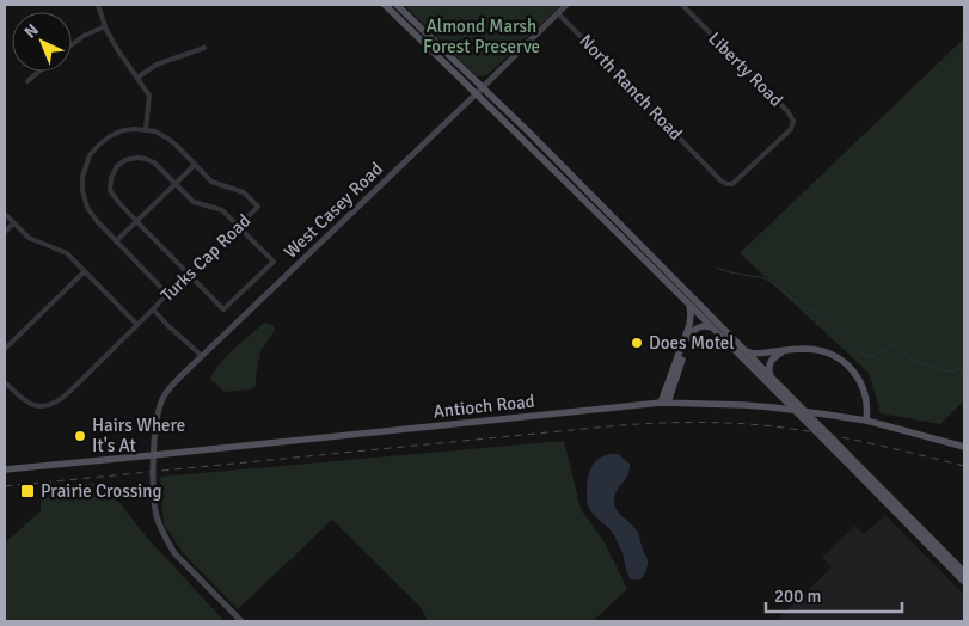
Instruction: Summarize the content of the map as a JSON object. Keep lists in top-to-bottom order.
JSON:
{
  "streets": {
    "main road": ["West Casey Road", "Antioch Road"],
    "street": ["Liberty Road", "North Ranch Road", "Turks Cap Road"]
  },
  "crossings": [
    ["Liberty Road", "North Ranch Road"],
    ["North Ranch Road", "West Casey Road"],
    ["West Casey Road", "Antioch Road"]
  ],
  "parks": ["Almond Marsh Forest Preserve"],
  "places": {
    "other": ["Does Motel", "Hairs Where It's At"],
    "transit": ["Prairie Crossing"]
  },
  "scale_bar": "200 m",
  "north": "top left"
}
